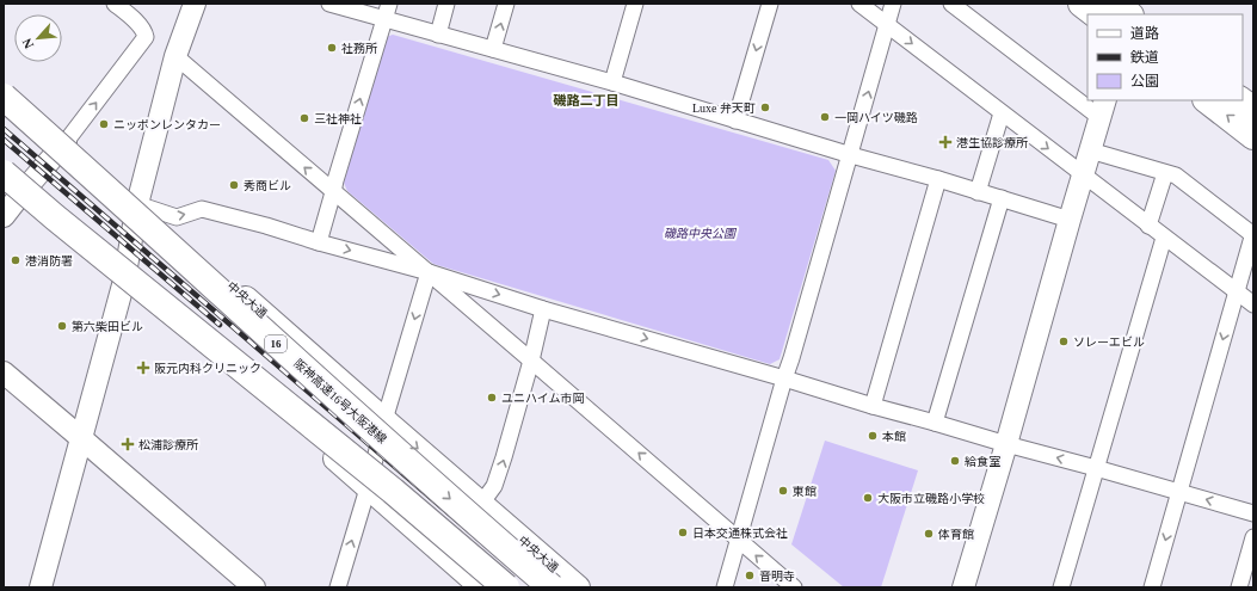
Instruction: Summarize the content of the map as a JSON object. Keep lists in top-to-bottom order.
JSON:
{
  "streets": {
    "highway": ["16", "阪神高速16号大阪港線"],
    "main road": ["中央大通"]
  },
  "districts": ["磯路二丁目"],
  "parks": ["磯路中央公園"],
  "places": {
    "other": [
      "社務所",
      "Luxe 弁天町",
      "一岡ハイツ磯路",
      "三社神社",
      "ニッポンレンタカー",
      "秀商ビル",
      "港消防署",
      "第六柴田ビル",
      "ソレーエビル",
      "ユニハイム市岡",
      "本館",
      "給食室",
      "東館",
      "大阪市立磯路小学校",
      "日本交通株式会社",
      "体育館",
      "音明寺"
    ],
    "health": ["港生協診療所", "阪元内科クリニック", "松浦診療所"]
  },
  "legend": ["道路", "鉄道", "公園"],
  "north": "bottom left"
}
